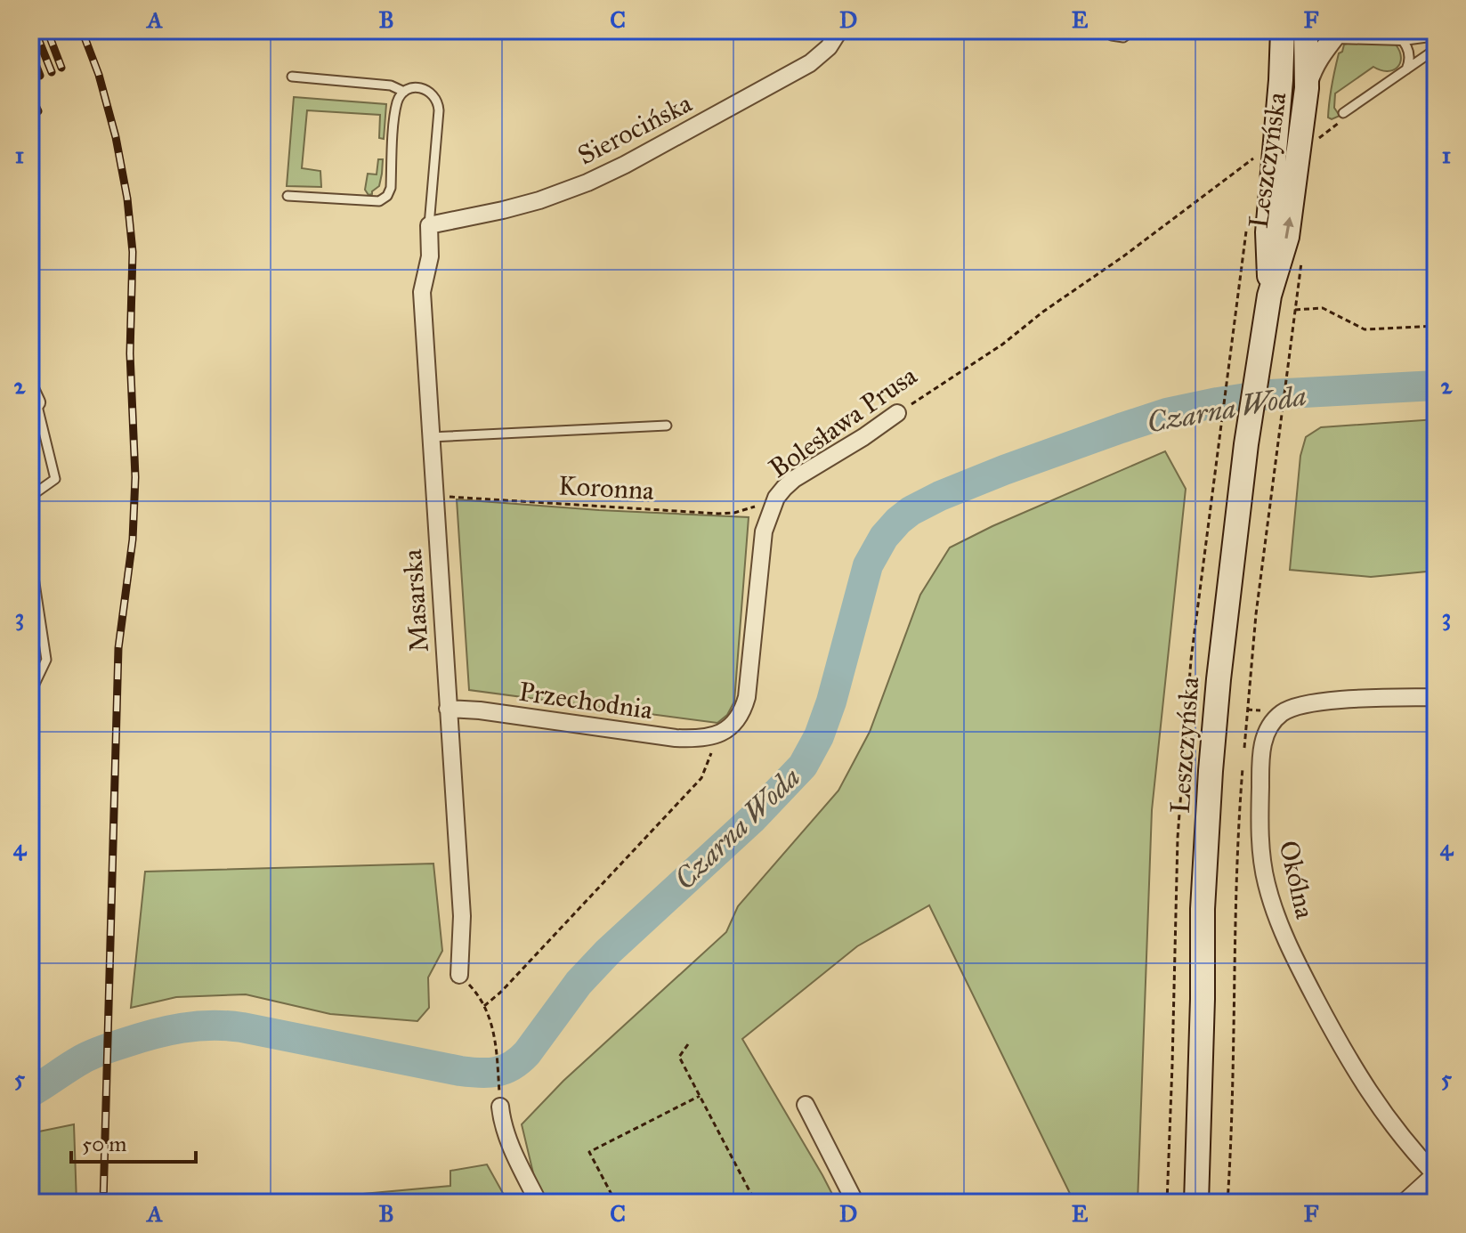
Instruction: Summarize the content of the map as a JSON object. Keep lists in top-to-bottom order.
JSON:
{
  "streets": {
    "main road": ["Leszczyńska"],
    "street": [
      "Sierocińska",
      "Bolesława Prusa",
      "Masarska",
      "Przechodnia",
      "Okólna"
    ],
    "path": ["Koronna"]
  },
  "crossings": [
    ["Sierocińska", "Masarska"],
    ["Bolesława Prusa", "Koronna"],
    ["Bolesława Prusa", "Przechodnia"],
    ["Koronna", "Masarska"],
    ["Masarska", "Przechodnia"]
  ],
  "water": ["Czarna Woda"],
  "scale_bar": "50 m",
  "grid": {
    "columns": [
      "A",
      "B",
      "C",
      "D",
      "E",
      "F"
    ],
    "rows": [
      "1",
      "2",
      "3",
      "4",
      "5"
    ]
  }
}
